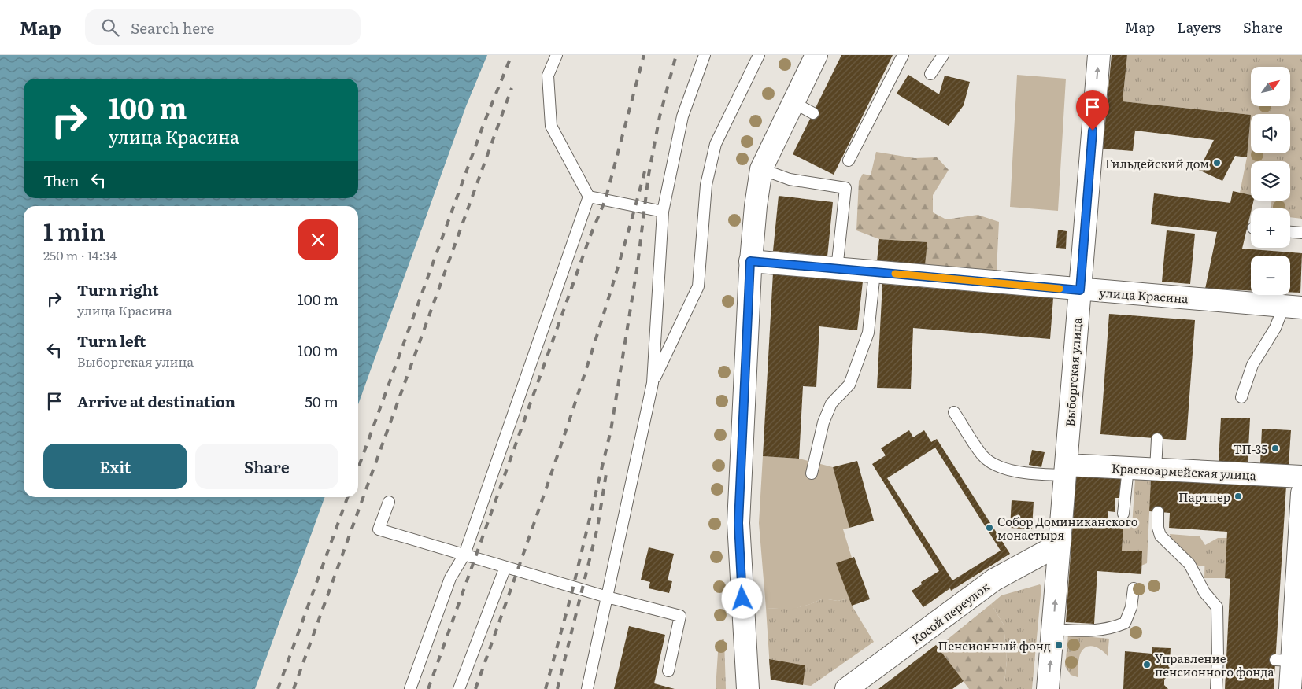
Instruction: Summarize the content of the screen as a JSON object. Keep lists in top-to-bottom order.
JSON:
{
  "streets": {
    "street": [
      "улица Красина",
      "Выборгская улица",
      "Красноармейская улица",
      "Косой переулок"
    ]
  },
  "crossings": [
    ["улица Красина", "Выборгская улица"],
    ["Выборгская улица", "Красноармейская улица"],
    ["Выборгская улица", "Косой переулок"]
  ],
  "one_way": ["Выборгская улица"],
  "places": {
    "other": [
      "Гильдейский дом",
      "ТП-35",
      "Партнер",
      "Собор Доминиканского монастыря",
      "Управление пенсионного фонда"
    ],
    "transit": ["Пенсионный фонд"]
  },
  "north": "top right",
  "page": {
    "header": "Map",
    "search": "Search here",
    "nav": ["Map", "Layers", "Share"],
    "map_buttons": ["+", "−"],
    "turn": ["100 m", "улица Красина"],
    "then": "Then",
    "heading": ["1 min", "250 m · 14:34"],
    "list": [
      {
        "name": "Turn right",
        "note": "улица Красина",
        "value": "100 m"
      },
      {
        "name": "Turn left",
        "note": "Выборгская улица",
        "value": "100 m"
      },
      {
        "name": "Arrive at destination",
        "value": "50 m"
      }
    ],
    "buttons": ["Exit", "Share"]
  }
}
